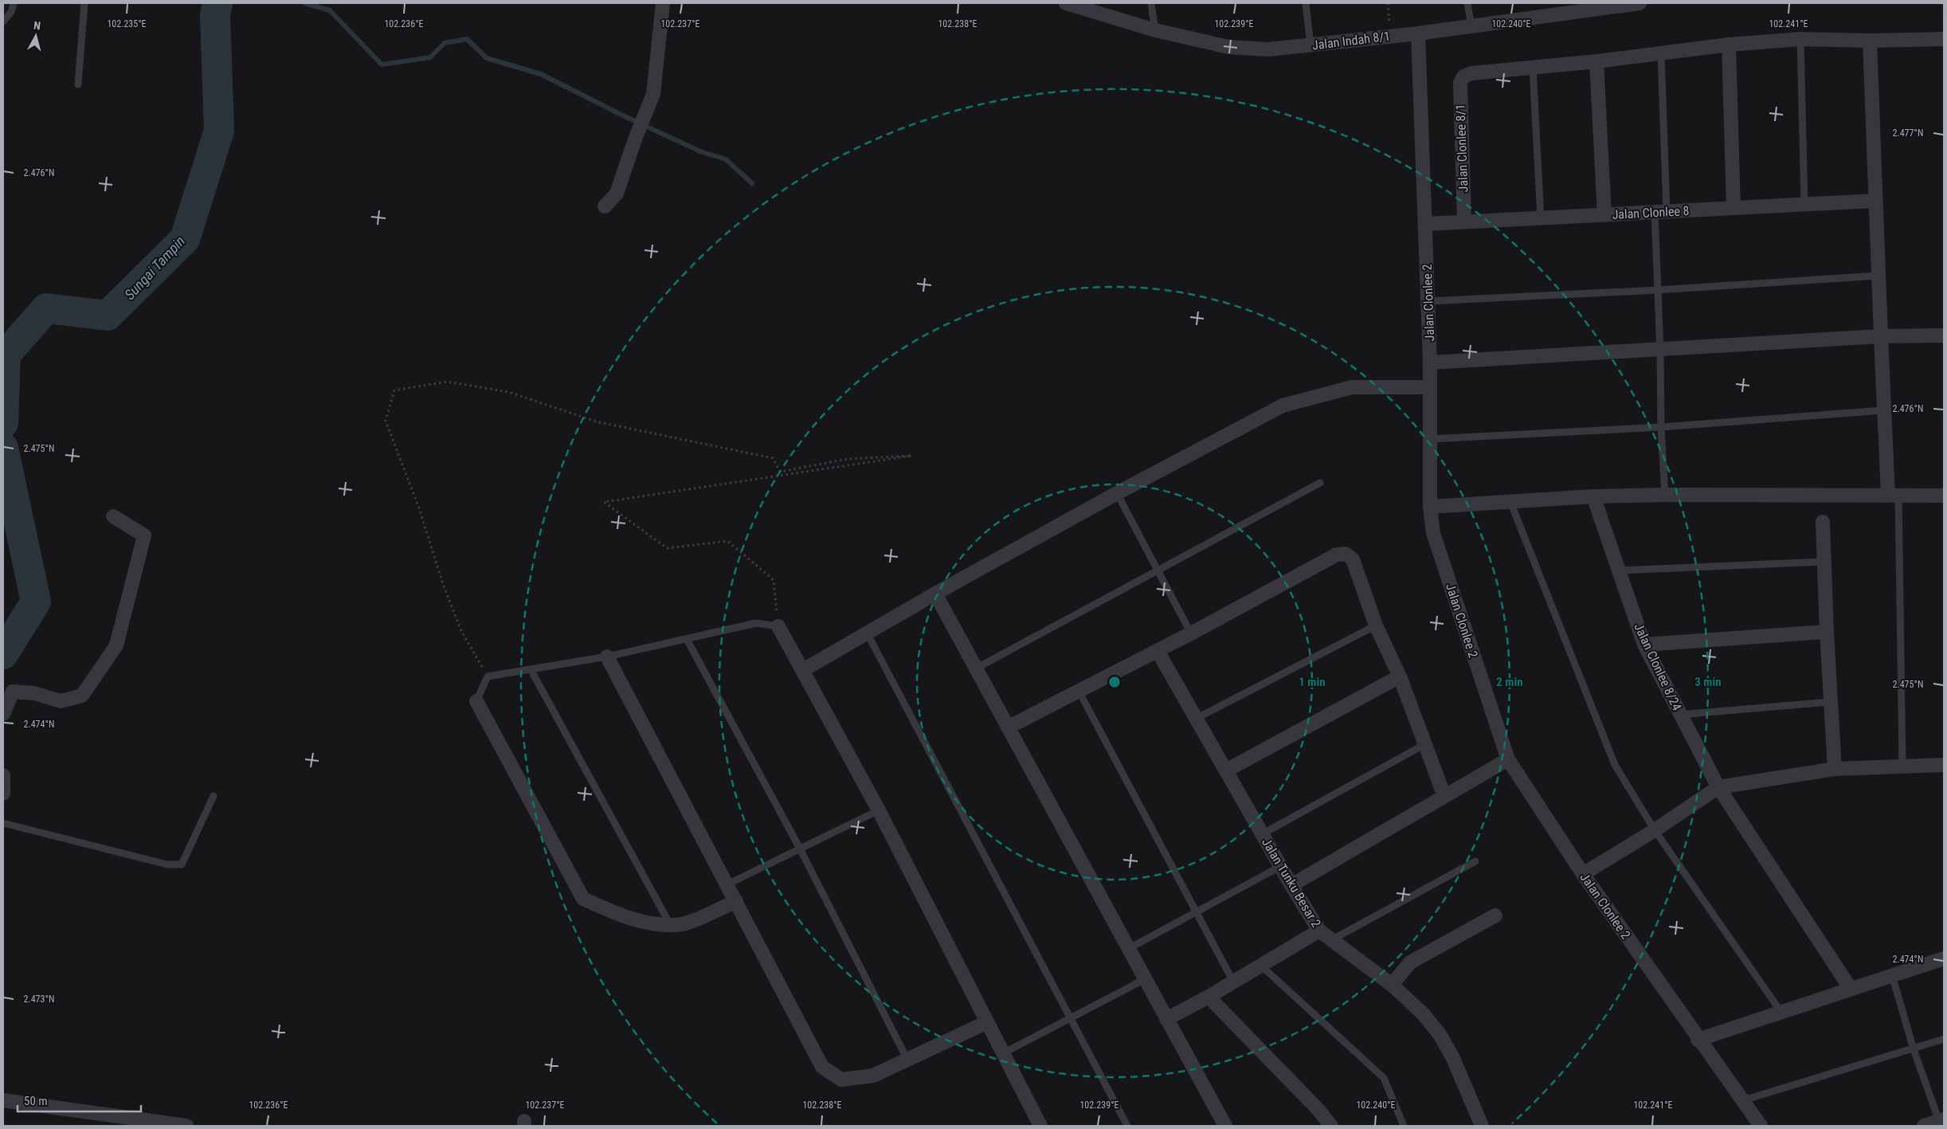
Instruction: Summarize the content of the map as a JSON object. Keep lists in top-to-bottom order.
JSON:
{
  "streets": {
    "street": [
      "Jalan Indah 8/1",
      "Jalan Clonlee 8/1",
      "Jalan Clonlee 8",
      "Jalan Clonlee 2",
      "Jalan Clonlee 8/24",
      "Jalan Tunku Besar 2"
    ]
  },
  "crossings": [
    ["Jalan Indah 8/1", "Jalan Clonlee 2"],
    ["Jalan Clonlee 8/1", "Jalan Clonlee 8"],
    ["Jalan Clonlee 8", "Jalan Clonlee 2"]
  ],
  "water": ["Sungai Tampin"],
  "scale_bar": "50 m",
  "north": "top",
  "coordinates": [
    "102.235°E",
    "102.236°E",
    "102.237°E",
    "102.238°E",
    "102.239°E",
    "102.240°E",
    "102.241°E",
    "2.477°N",
    "2.476°N",
    "2.475°N",
    "2.474°N",
    "2.473°N"
  ],
  "rings": ["1 min", "2 min", "3 min"]
}
